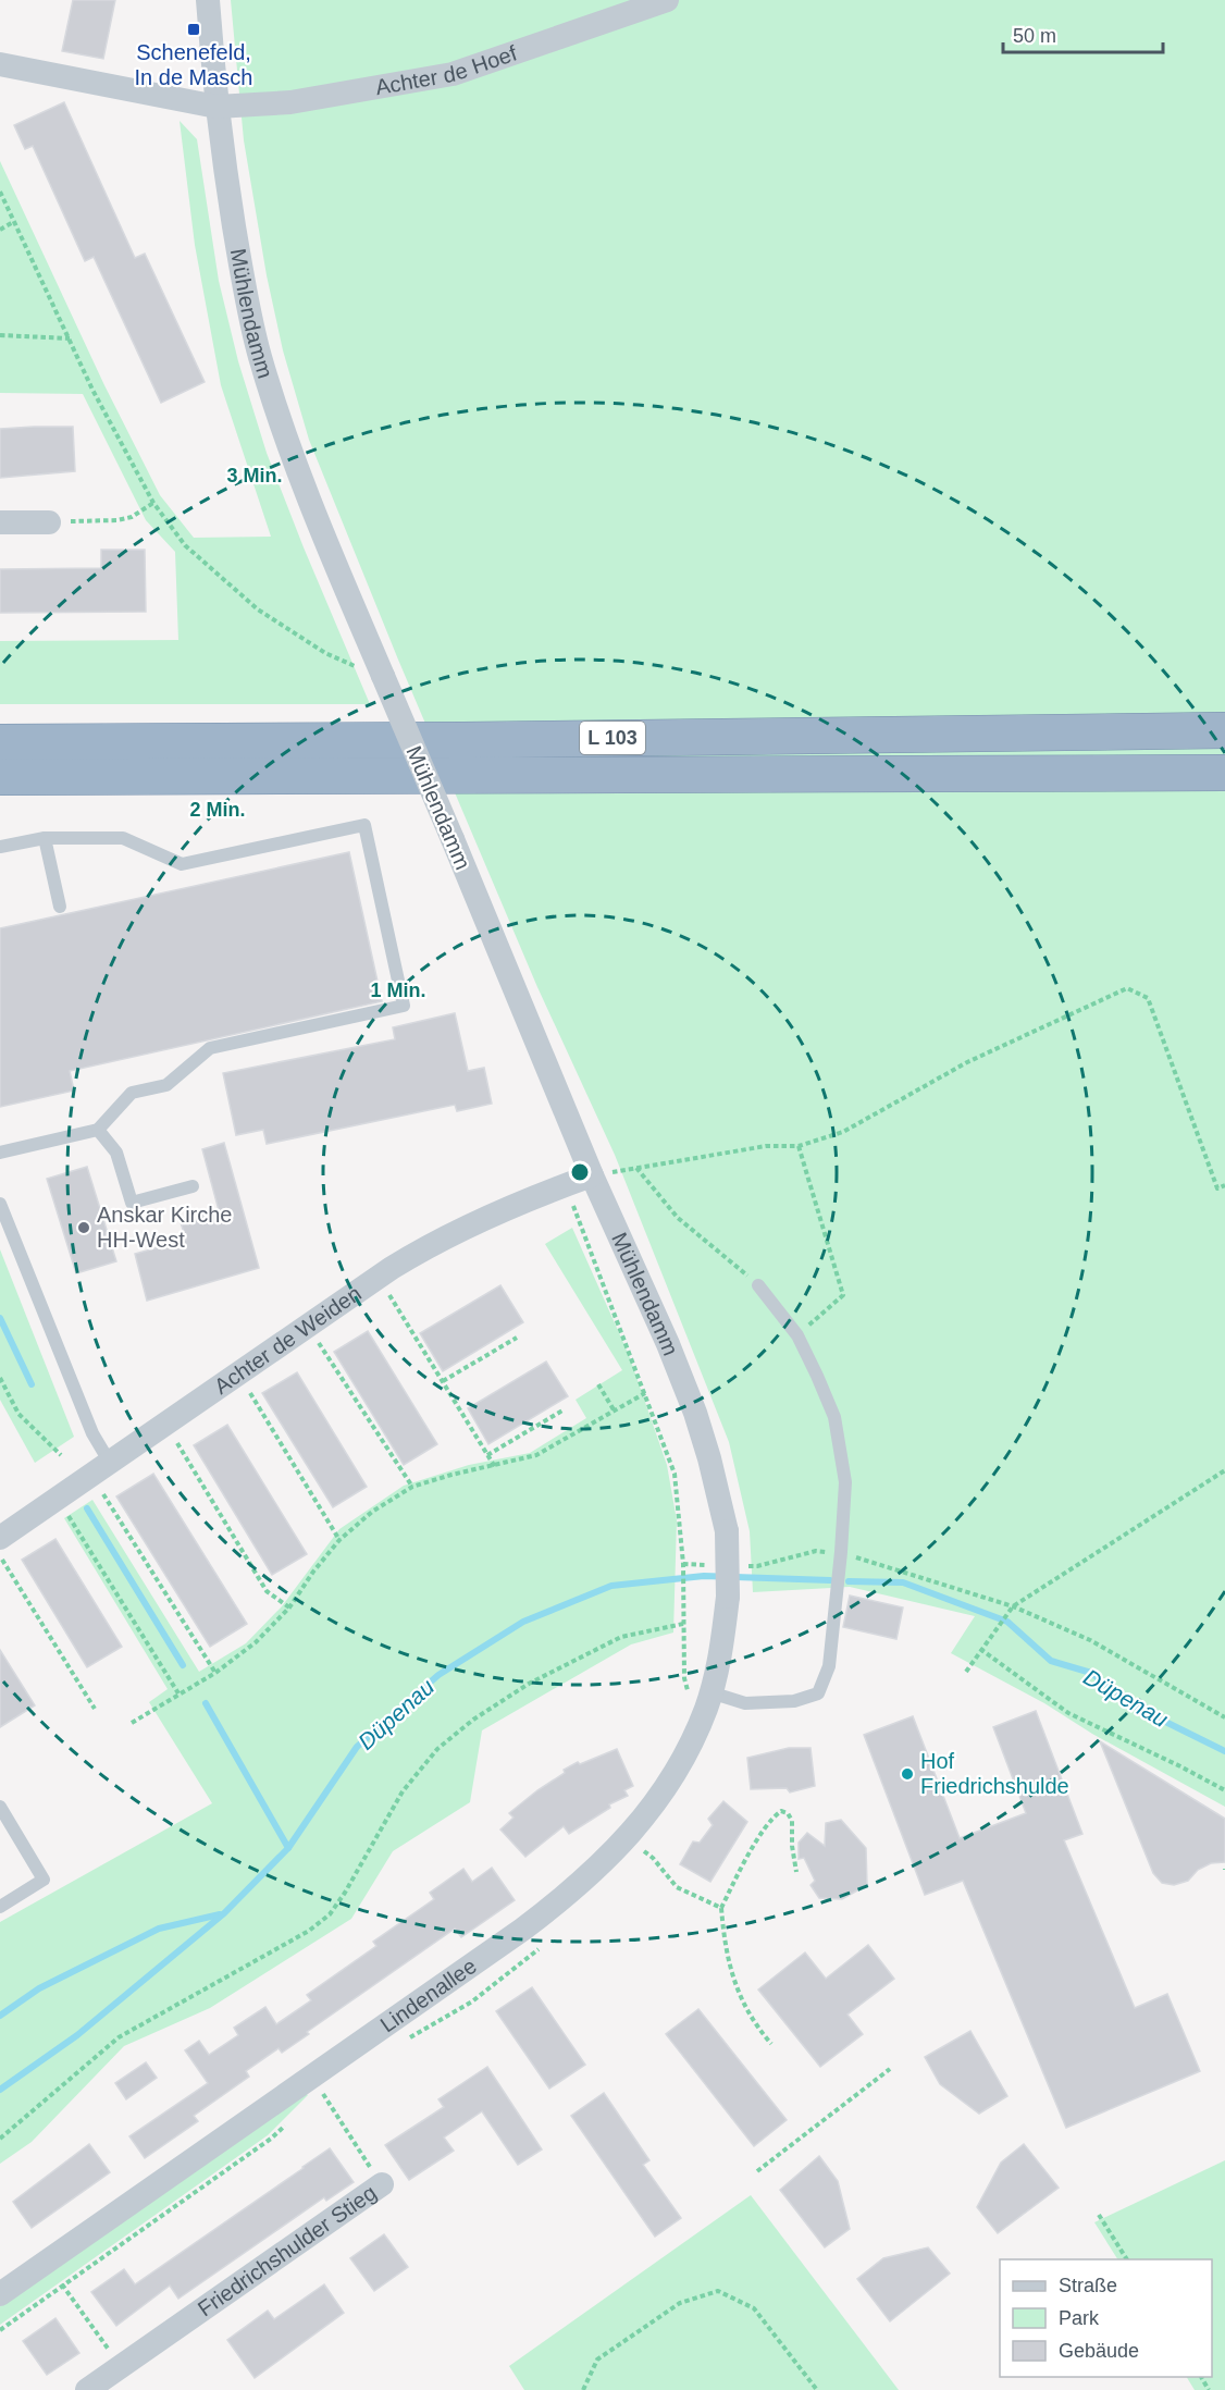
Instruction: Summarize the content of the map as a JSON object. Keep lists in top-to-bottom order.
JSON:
{
  "streets": {
    "highway": ["L 103"],
    "street": [
      "Achter de Hoef",
      "Mühlendamm",
      "Achter de Weiden",
      "Lindenallee",
      "Friedrichshulder Stieg"
    ]
  },
  "crossings": [
    ["Achter de Hoef", "Mühlendamm"],
    ["Mühlendamm", "Achter de Weiden"],
    ["Mühlendamm", "Lindenallee"],
    ["Lindenallee", "Friedrichshulder Stieg"]
  ],
  "water": ["Düpenau"],
  "places": {
    "transit": ["Schenefeld, In de Masch"],
    "other": ["Anskar Kirche HH-West", "Hof Friedrichshulde"]
  },
  "legend": ["Straße", "Park", "Gebäude"],
  "scale_bar": "50 m",
  "rings": ["3 Min.", "2 Min.", "1 Min."]
}
